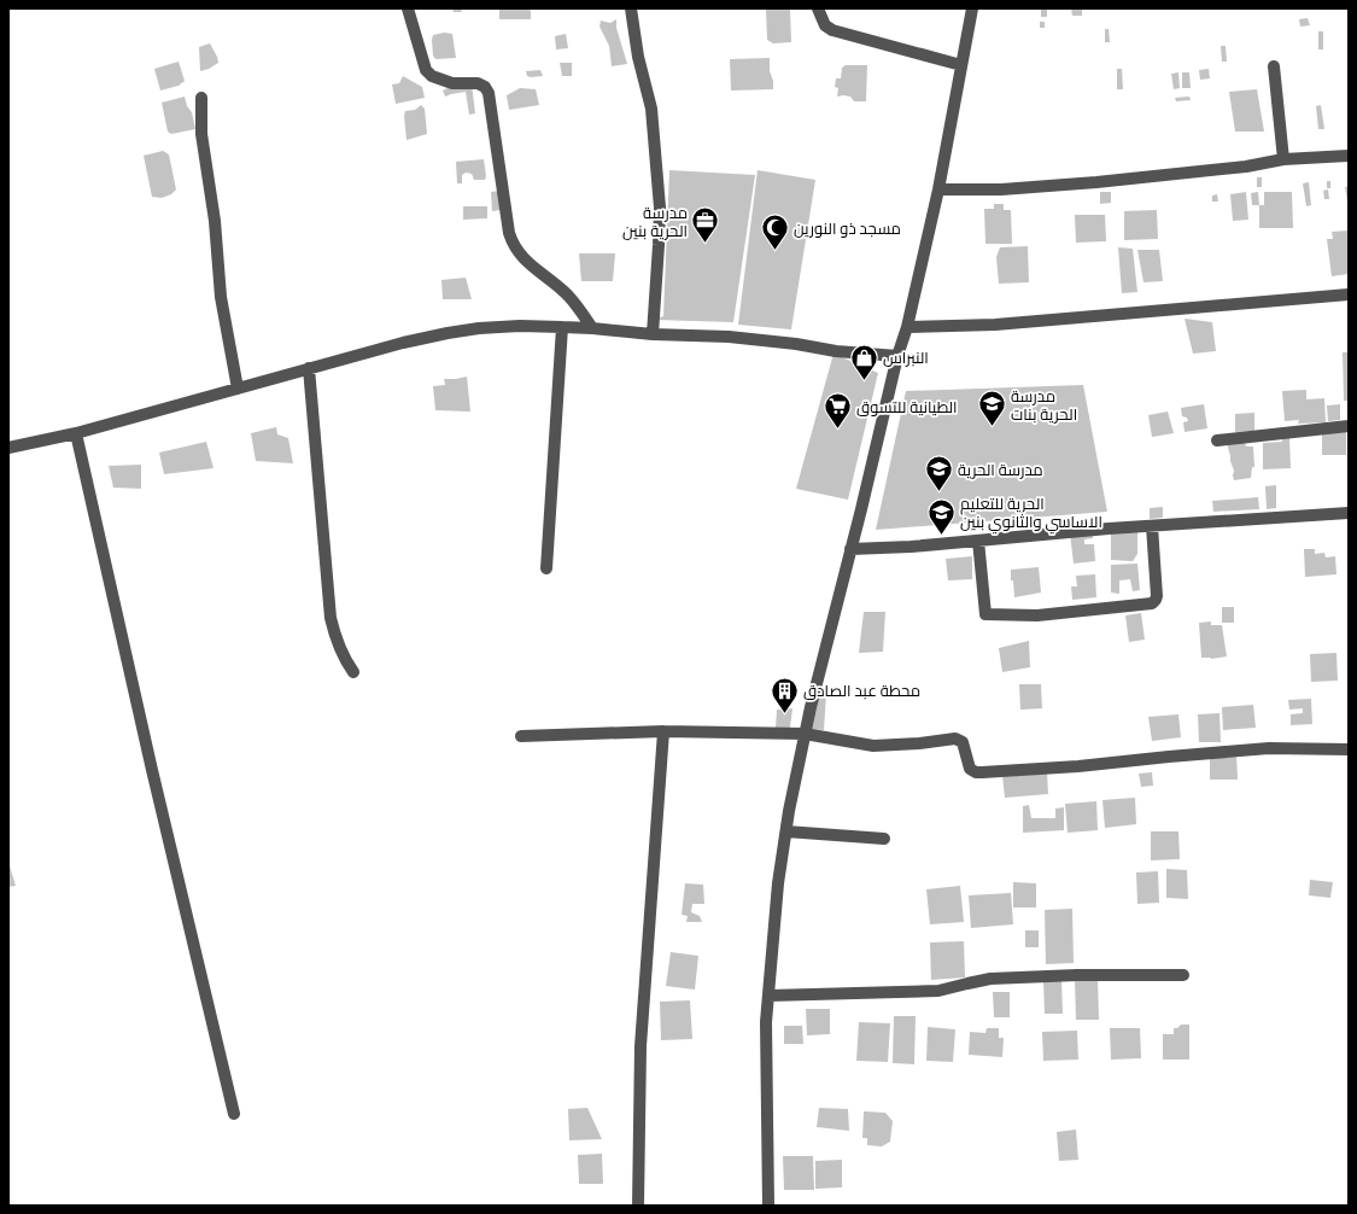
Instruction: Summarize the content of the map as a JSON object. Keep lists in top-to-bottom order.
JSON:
{
  "places": {
    "office": ["مدرسة الحرية بنين"],
    "mosque": ["مسجد ذو النورين"],
    "shop": ["النبراس"],
    "school or university": ["مدرسة الحرية بنات", "مدرسة الحرية", "الحرية للتعليم الاساسي والثانوي بنين"],
    "supermarket": ["الطيانية للتسوق"],
    "building": ["محطة عبد الصادق"]
  }
}
